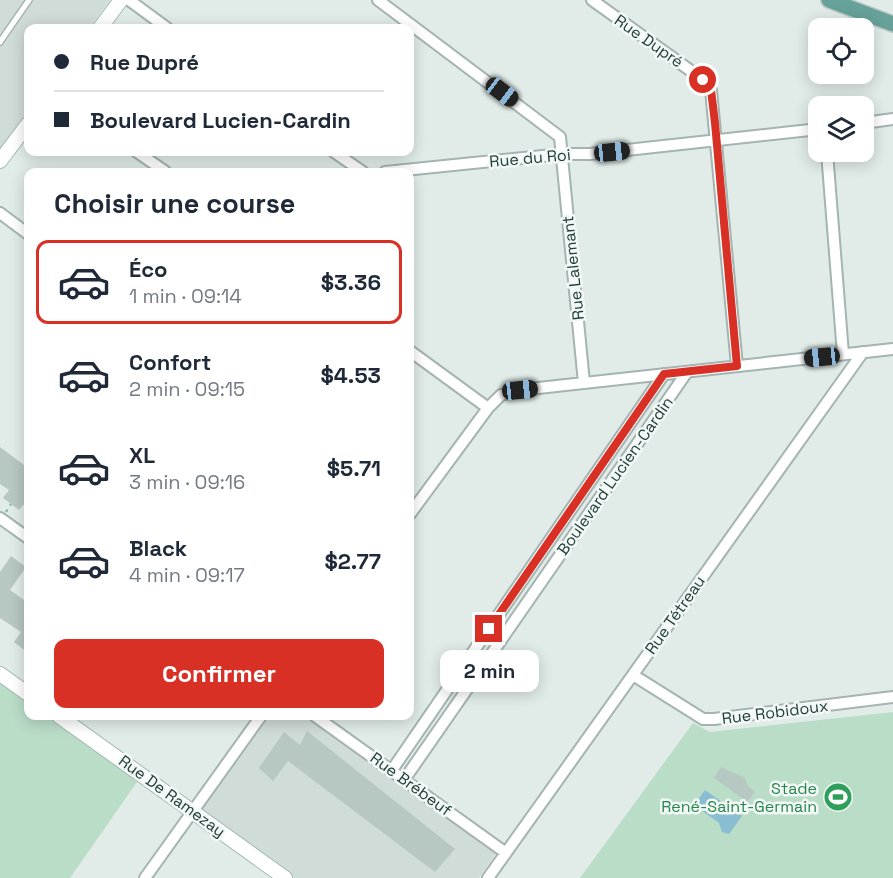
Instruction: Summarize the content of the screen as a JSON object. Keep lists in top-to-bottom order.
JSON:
{
  "streets": {
    "street": [
      "Rue Dupré",
      "Rue du Roi",
      "Rue Lalemant",
      "Boulevard Lucien-Cardin",
      "Rue Tétreau",
      "Rue Robidoux",
      "Rue Brébeuf",
      "Rue De Ramezay"
    ]
  },
  "crossings": [
    ["Rue Dupré", "Rue du Roi"],
    ["Rue du Roi", "Rue Lalemant"],
    ["Boulevard Lucien-Cardin", "Rue Brébeuf"],
    ["Rue Tétreau", "Rue Robidoux"],
    ["Rue Tétreau", "Rue Brébeuf"]
  ],
  "places": {
    "sports": ["Stade René-Saint-Germain"]
  },
  "page": {
    "banner": ["Rue Dupré", "Boulevard Lucien-Cardin"],
    "heading": "Choisir une course",
    "list": [
      {
        "name": "Éco",
        "note": "1 min · 09:14",
        "value": "$3.36"
      },
      {
        "name": "Confort",
        "note": "2 min · 09:15",
        "value": "$4.53"
      },
      {
        "name": "XL",
        "note": "3 min · 09:16",
        "value": "$5.71"
      },
      {
        "name": "Black",
        "note": "4 min · 09:17",
        "value": "$2.77"
      }
    ],
    "buttons": "Confirmer",
    "bubble": "2 min"
  }
}
